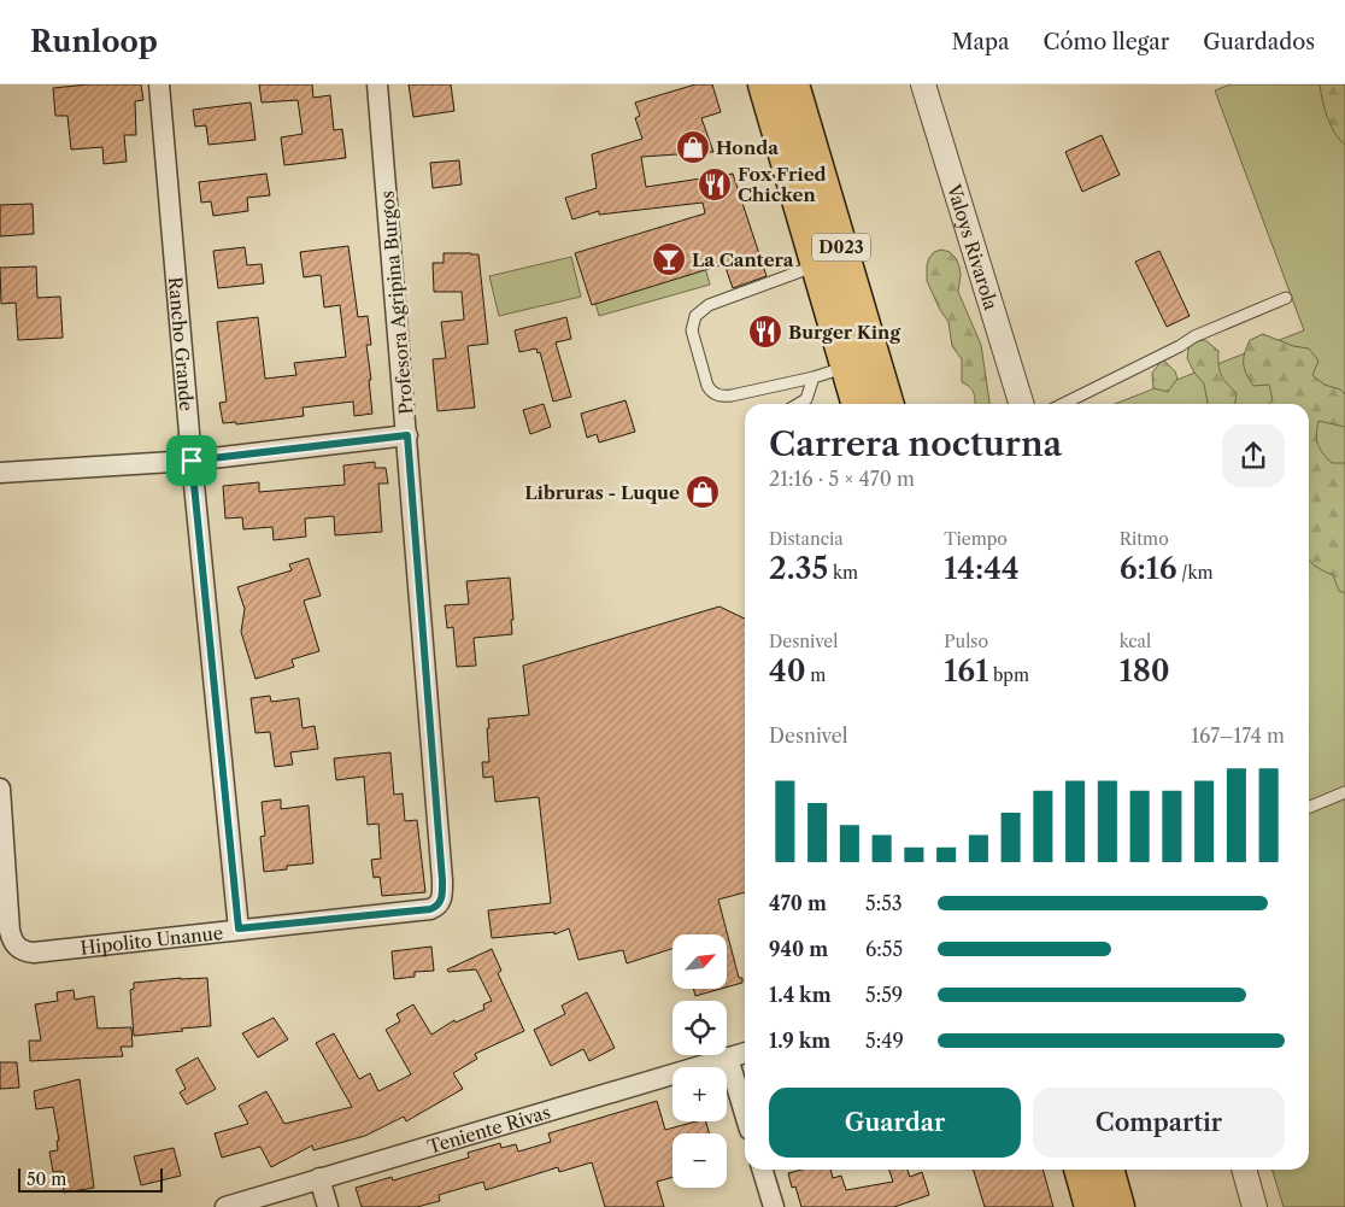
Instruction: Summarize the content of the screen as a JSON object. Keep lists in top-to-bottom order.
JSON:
{
  "streets": {
    "main road": ["D023"],
    "street": [
      "Valoys Rivarola",
      "Profesora Agripina Burgos",
      "Rancho Grande",
      "Hipolito Unanue",
      "Teniente Rivas"
    ]
  },
  "crossings": [
    ["Profesora Agripina Burgos", "Hipolito Unanue"],
    ["Rancho Grande", "Hipolito Unanue"]
  ],
  "places": {
    "shop": ["Honda", "Libruras - Luque"],
    "restaurant": ["Fox Fried Chicken", "Burger King"],
    "bar": ["La Cantera"]
  },
  "scale_bar": "50 m",
  "north": "top right",
  "page": {
    "header": "Runloop",
    "nav": ["Mapa", "Cómo llegar", "Guardados"],
    "heading": ["Carrera nocturna", "21:16 · 5 × 470 m"],
    "stats": [
      ["Distancia", "2.35 km"],
      ["Tiempo", "14:44"],
      ["Ritmo", "6:16 /km"],
      ["Desnivel", "40 m"],
      ["Pulso", "161 bpm"],
      ["kcal", "180"]
    ],
    "chart": ["Desnivel", "167–174 m"],
    "list": [
      {
        "name": "470 m",
        "note": "5:53"
      },
      {
        "name": "940 m",
        "note": "6:55"
      },
      {
        "name": "1.4 km",
        "note": "5:59"
      },
      {
        "name": "1.9 km",
        "note": "5:49"
      }
    ],
    "map_buttons": ["+", "−"],
    "buttons": ["Guardar", "Compartir"],
    "scale": "50 m"
  }
}
